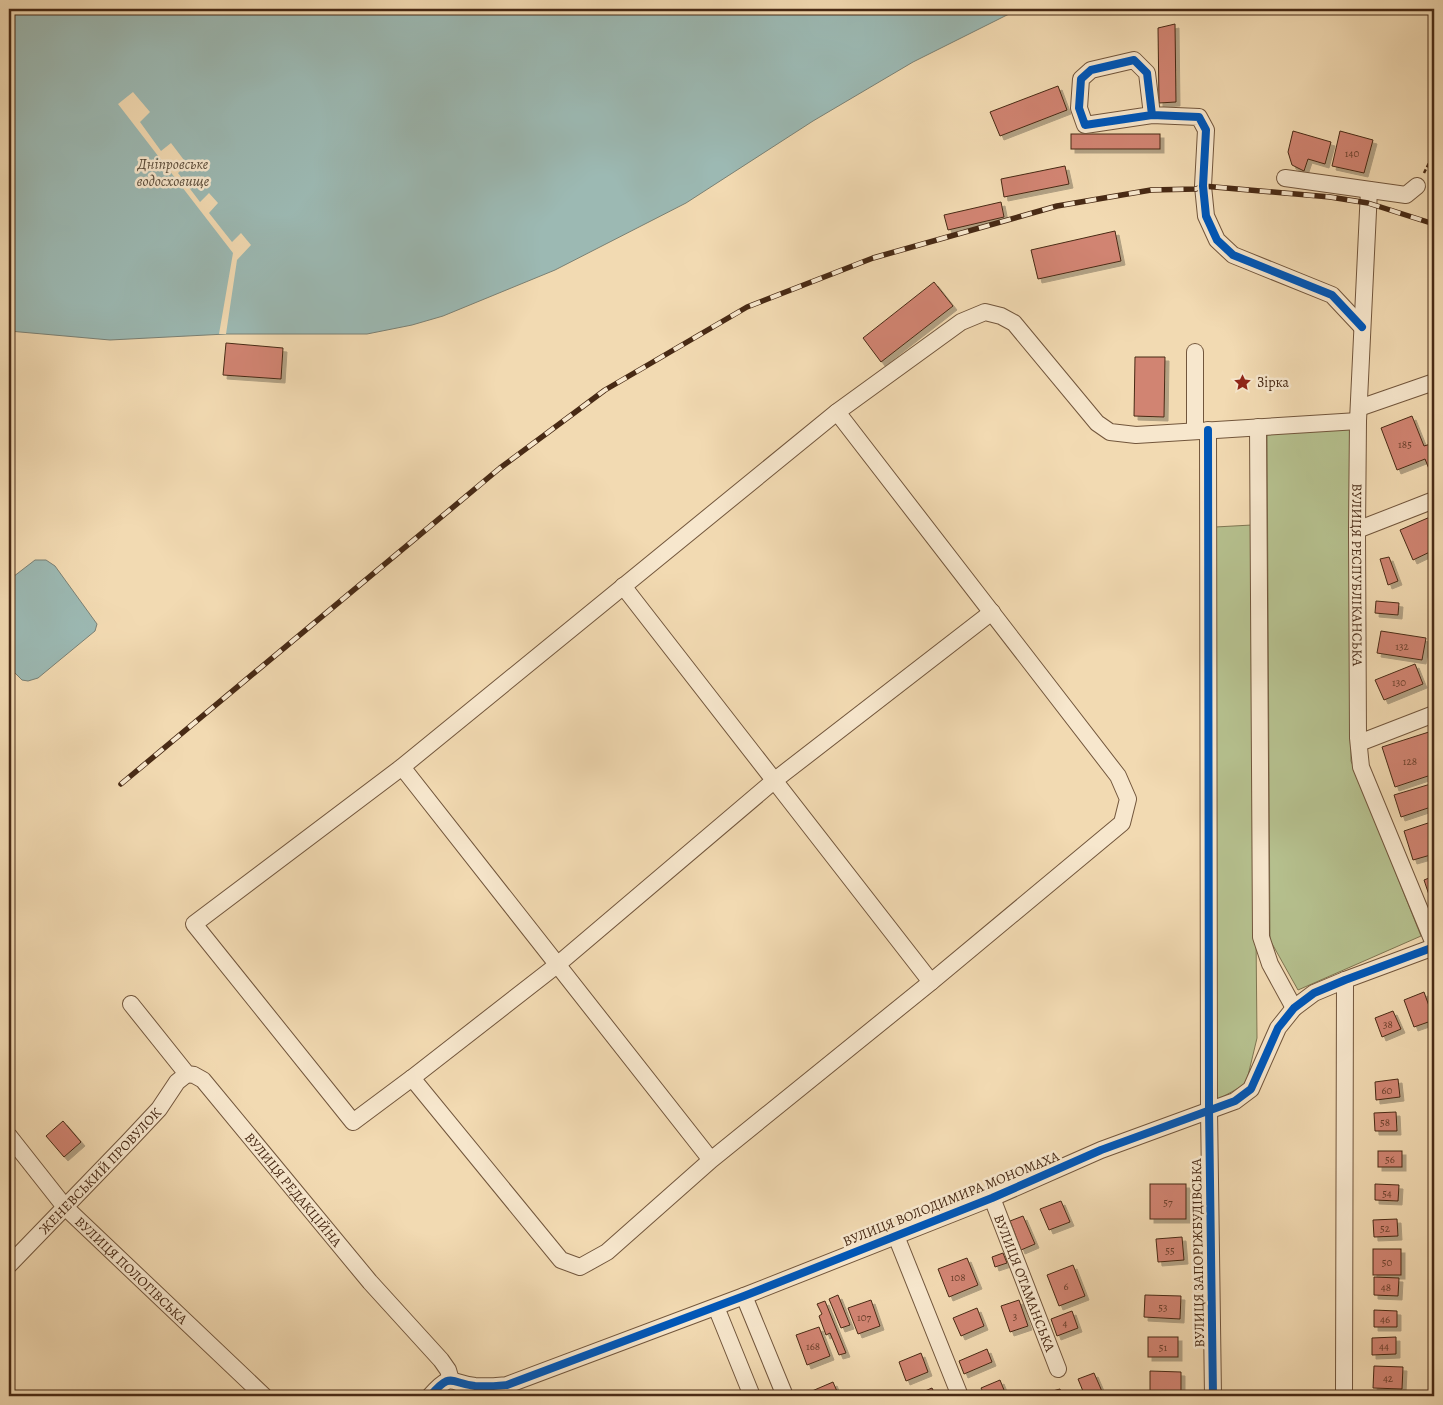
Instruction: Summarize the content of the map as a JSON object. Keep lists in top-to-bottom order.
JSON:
{
  "streets": {
    "street": [
      "ВУЛИЦЯ РЕСПУБЛІКАНСЬКА",
      "ЖЕНЕВСЬКИЙ ПРОВУЛОК",
      "ВУЛИЦЯ РЕДАКЦІЙНА",
      "ВУЛИЦЯ ВОЛОДИМИРА МОНОМАХА",
      "ВУЛИЦЯ ЗАПОРІЖБУДІВСЬКА",
      "ВУЛИЦЯ ПОЛОГІВСЬКА",
      "ВУЛИЦЯ ОТАМАНСЬКА"
    ]
  },
  "crossings": [
    ["ВУЛИЦЯ РЕСПУБЛІКАНСЬКА", "ВУЛИЦЯ ВОЛОДИМИРА МОНОМАХА"],
    ["ЖЕНЕВСЬКИЙ ПРОВУЛОК", "ВУЛИЦЯ РЕДАКЦІЙНА"],
    ["ЖЕНЕВСЬКИЙ ПРОВУЛОК", "ВУЛИЦЯ ПОЛОГІВСЬКА"],
    ["ВУЛИЦЯ РЕДАКЦІЙНА", "ВУЛИЦЯ ВОЛОДИМИРА МОНОМАХА"],
    ["ВУЛИЦЯ ВОЛОДИМИРА МОНОМАХА", "ВУЛИЦЯ ЗАПОРІЖБУДІВСЬКА"],
    ["ВУЛИЦЯ ВОЛОДИМИРА МОНОМАХА", "ВУЛИЦЯ ОТАМАНСЬКА"]
  ],
  "water": ["Дніпровське водосховище"],
  "places": {
    "place": ["Зірка"]
  },
  "house_numbers": [
    "140",
    "185",
    "132",
    "130",
    "128",
    "38",
    "60",
    "58",
    "56",
    "54",
    "57",
    "52",
    "55",
    "50",
    "108",
    "6",
    "48",
    "53",
    "3",
    "107",
    "46",
    "4",
    "168",
    "44",
    "51",
    "42"
  ]
}
